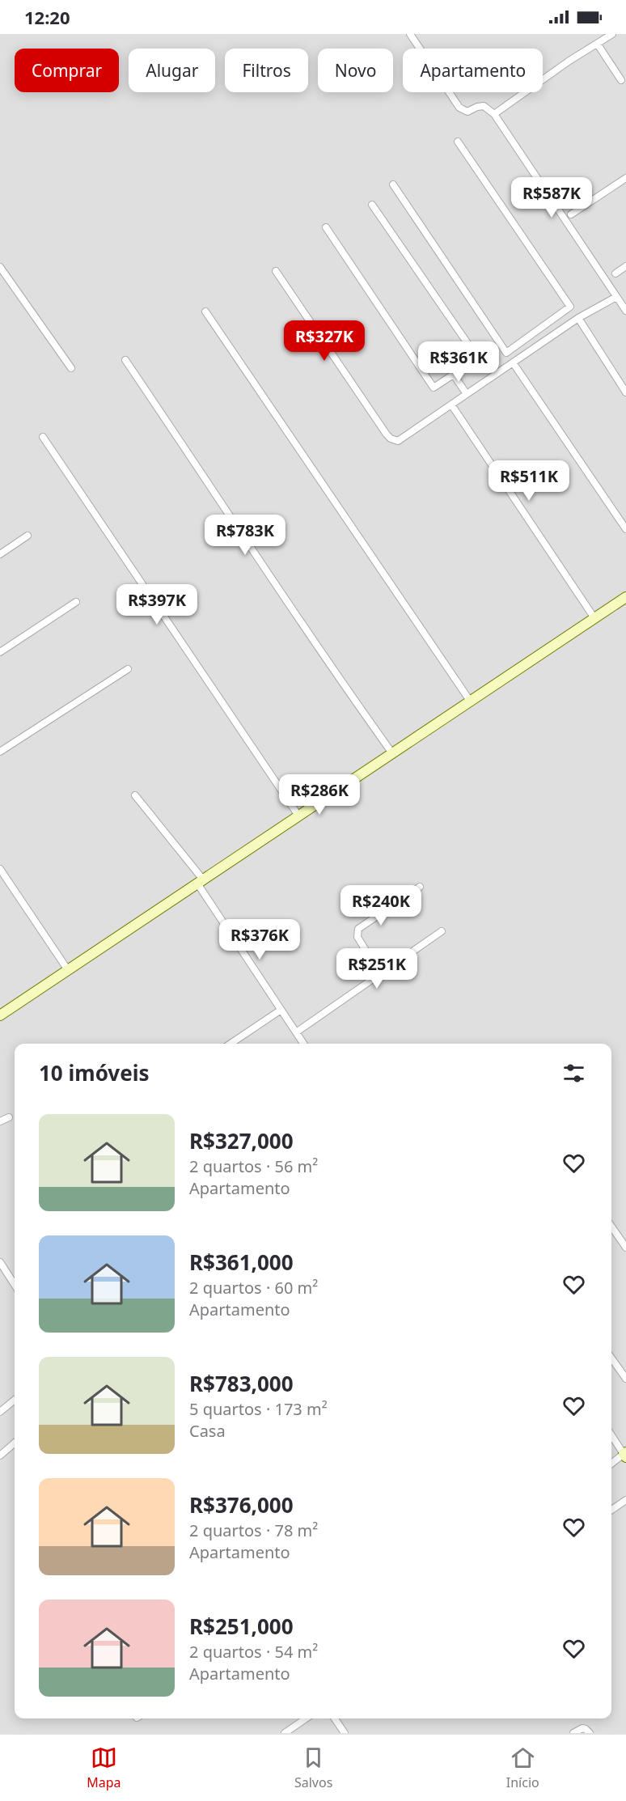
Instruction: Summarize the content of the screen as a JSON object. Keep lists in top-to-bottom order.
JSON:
{
  "page": {
    "status": "12:20",
    "chip": [
      "Comprar",
      "Alugar",
      "Filtros",
      "Novo",
      "Apartamento"
    ],
    "price": [
      "R$587K",
      "R$327K",
      "R$361K",
      "R$511K",
      "R$783K",
      "R$397K",
      "R$286K",
      "R$240K",
      "R$376K",
      "R$251K"
    ],
    "heading": "10 imóveis",
    "list": [
      {
        "name": "R$327,000",
        "note": "2 quartos · 56 m² · Apartamento"
      },
      {
        "name": "R$361,000",
        "note": "2 quartos · 60 m² · Apartamento"
      },
      {
        "name": "R$783,000",
        "note": "5 quartos · 173 m² · Casa"
      },
      {
        "name": "R$376,000",
        "note": "2 quartos · 78 m² · Apartamento"
      },
      {
        "name": "R$251,000",
        "note": "2 quartos · 54 m² · Apartamento"
      }
    ],
    "tabs": ["Mapa", "Salvos", "Início"]
  }
}
